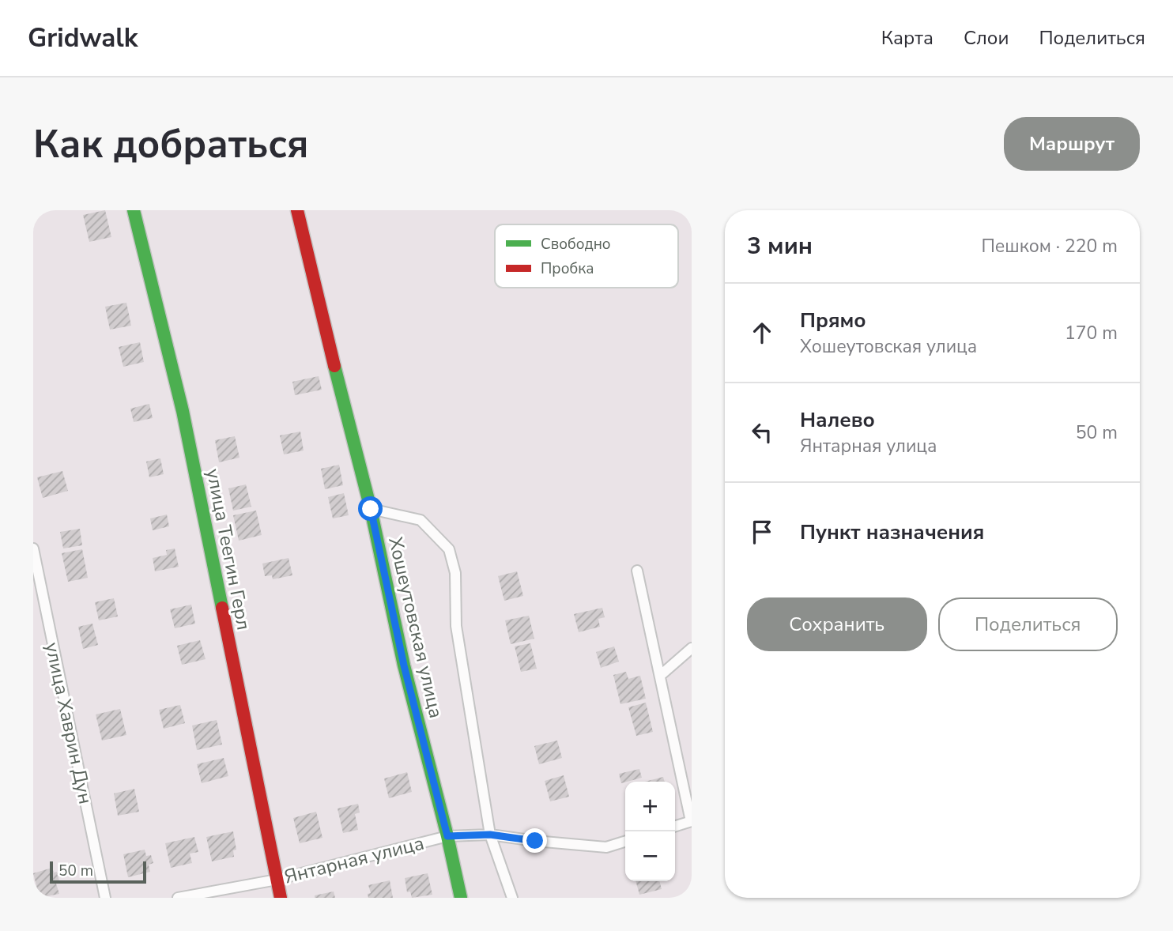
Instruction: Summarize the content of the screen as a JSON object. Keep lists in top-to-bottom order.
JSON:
{
  "streets": {
    "street": [
      "улица Теегин Герл",
      "Хошеутовская улица",
      "улица Хаврин Дун",
      "Янтарная улица"
    ]
  },
  "crossings": [
    ["улица Теегин Герл", "Янтарная улица"],
    ["Хошеутовская улица", "Янтарная улица"]
  ],
  "legend": ["Свободно", "Пробка"],
  "scale_bar": "50 m",
  "page": {
    "header": "Gridwalk",
    "nav": ["Карта", "Слои", "Поделиться"],
    "buttons": [
      "Маршрут",
      ["Сохранить", "Поделиться"]
    ],
    "title": "Как добраться",
    "heading": ["3 мин", "Пешком · 220 m"],
    "list": [
      ["Прямо", "Хошеутовская улица", "170 m"],
      ["Налево", "Янтарная улица", "50 m"],
      "Пункт назначения"
    ],
    "map_buttons": ["+", "−"],
    "scale": "50 m"
  }
}
